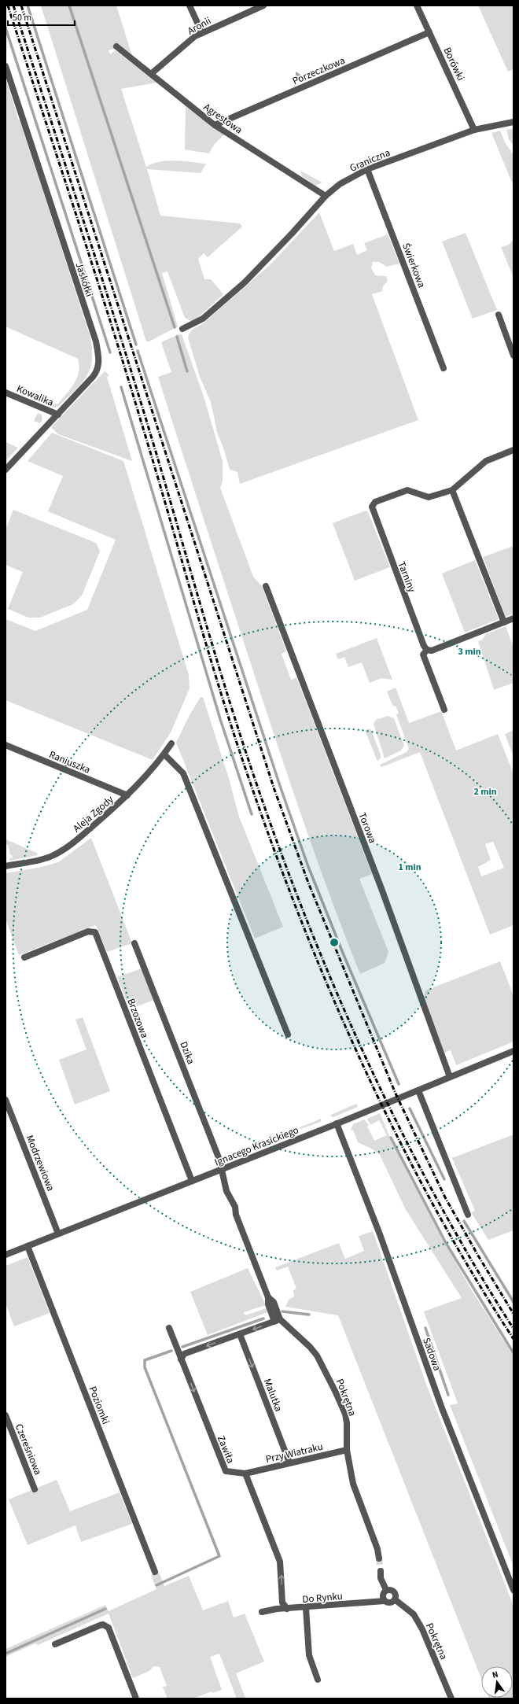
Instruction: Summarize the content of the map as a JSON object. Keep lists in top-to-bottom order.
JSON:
{
  "streets": {
    "street": [
      "Aronii",
      "Borówki",
      "Porzeczkowa",
      "Agrestowa",
      "Graniczna",
      "Świerkowa",
      "Jaskółki",
      "Kowalika",
      "Tarniny",
      "Raniuszka",
      "Aleja Zgody",
      "Torowa",
      "Brzozowa",
      "Dzika",
      "Ignacego Krasickiego",
      "Modrzewiowa",
      "Sadowa",
      "Malutka",
      "Pokrętna",
      "Poziomki",
      "Czereśniowa",
      "Zawiła",
      "Przy Wiatraku",
      "Do Rynku"
    ]
  },
  "crossings": [
    ["Aronii", "Agrestowa"],
    ["Borówki", "Porzeczkowa"],
    ["Borówki", "Graniczna"],
    ["Porzeczkowa", "Agrestowa"],
    ["Agrestowa", "Graniczna"],
    ["Graniczna", "Świerkowa"],
    ["Jaskółki", "Kowalika"],
    ["Raniuszka", "Aleja Zgody"],
    ["Torowa", "Ignacego Krasickiego"],
    ["Brzozowa", "Ignacego Krasickiego"],
    ["Dzika", "Ignacego Krasickiego"],
    ["Dzika", "Pokrętna"],
    ["Ignacego Krasickiego", "Modrzewiowa"],
    ["Ignacego Krasickiego", "Sadowa"],
    ["Ignacego Krasickiego", "Poziomki"],
    ["Malutka", "Przy Wiatraku"],
    ["Pokrętna", "Przy Wiatraku"],
    ["Pokrętna", "Do Rynku"],
    ["Zawiła", "Przy Wiatraku"],
    ["Zawiła", "Do Rynku"]
  ],
  "one_way": ["Malutka"],
  "scale_bar": "50 m",
  "north": "top",
  "rings": ["3 min", "2 min", "1 min"]
}
